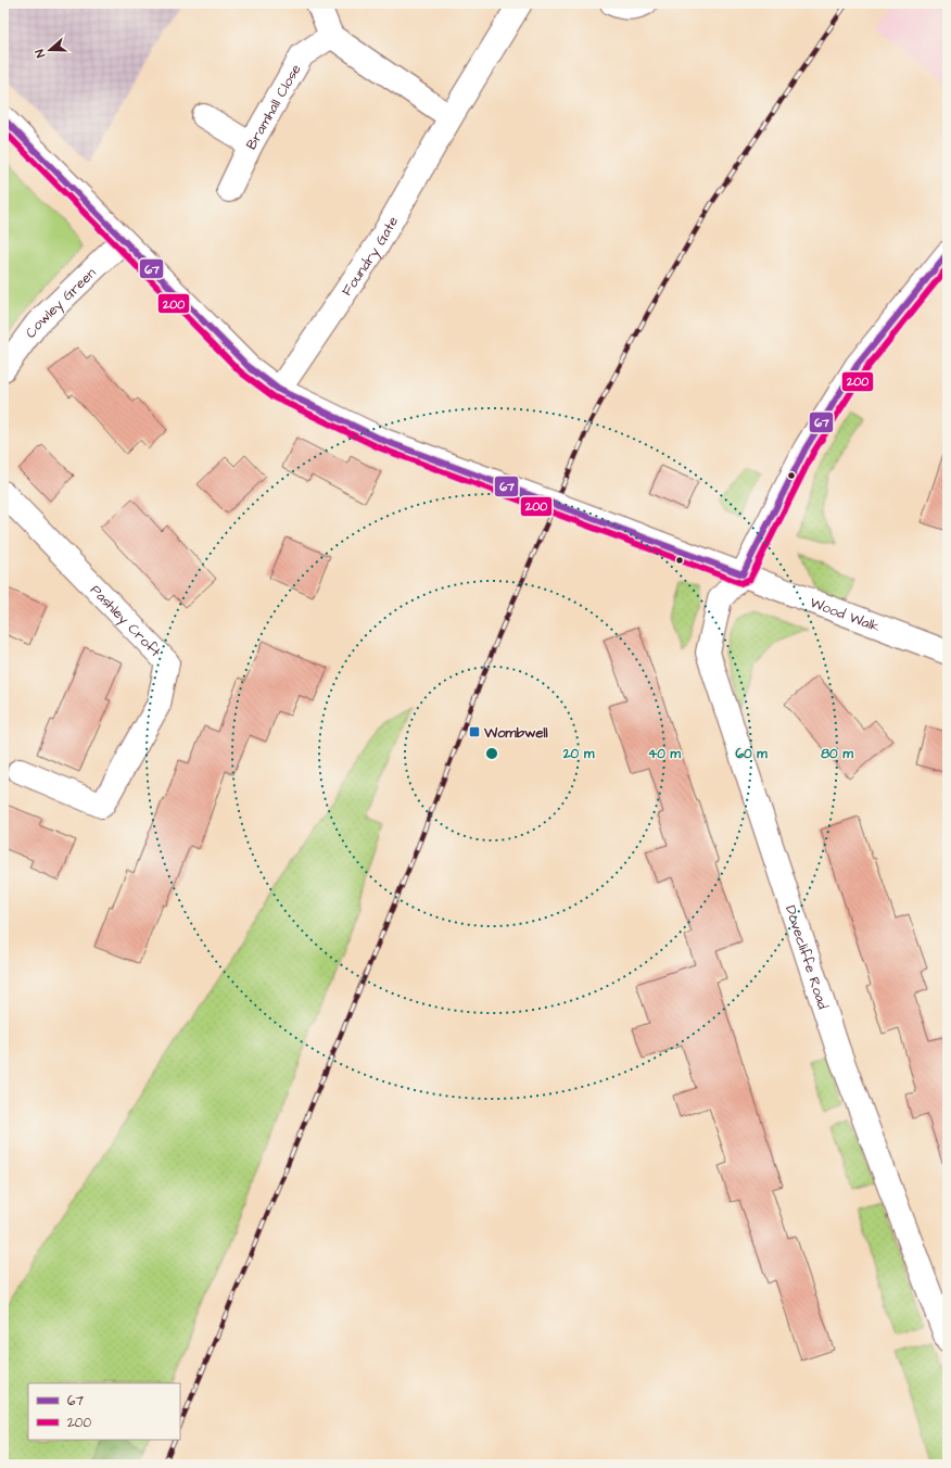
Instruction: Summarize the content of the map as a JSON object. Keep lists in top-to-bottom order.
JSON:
{
  "streets": {
    "street": [
      "Bramhall Close",
      "Foundry Gate",
      "Cowley Green",
      "Wood Walk",
      "Pashley Croft",
      "Dovecliffe Road"
    ]
  },
  "crossings": [
    ["Foundry Gate", "Wood Walk"],
    ["Cowley Green", "Wood Walk"],
    ["Wood Walk", "Dovecliffe Road"]
  ],
  "places": {
    "transit": ["Wombwell"]
  },
  "lines": ["transit line 67", "transit line 200"],
  "legend": ["67", "200"],
  "north": "left",
  "rings": [
    "20 m",
    "40 m",
    "60 m",
    "80 m"
  ]
}
